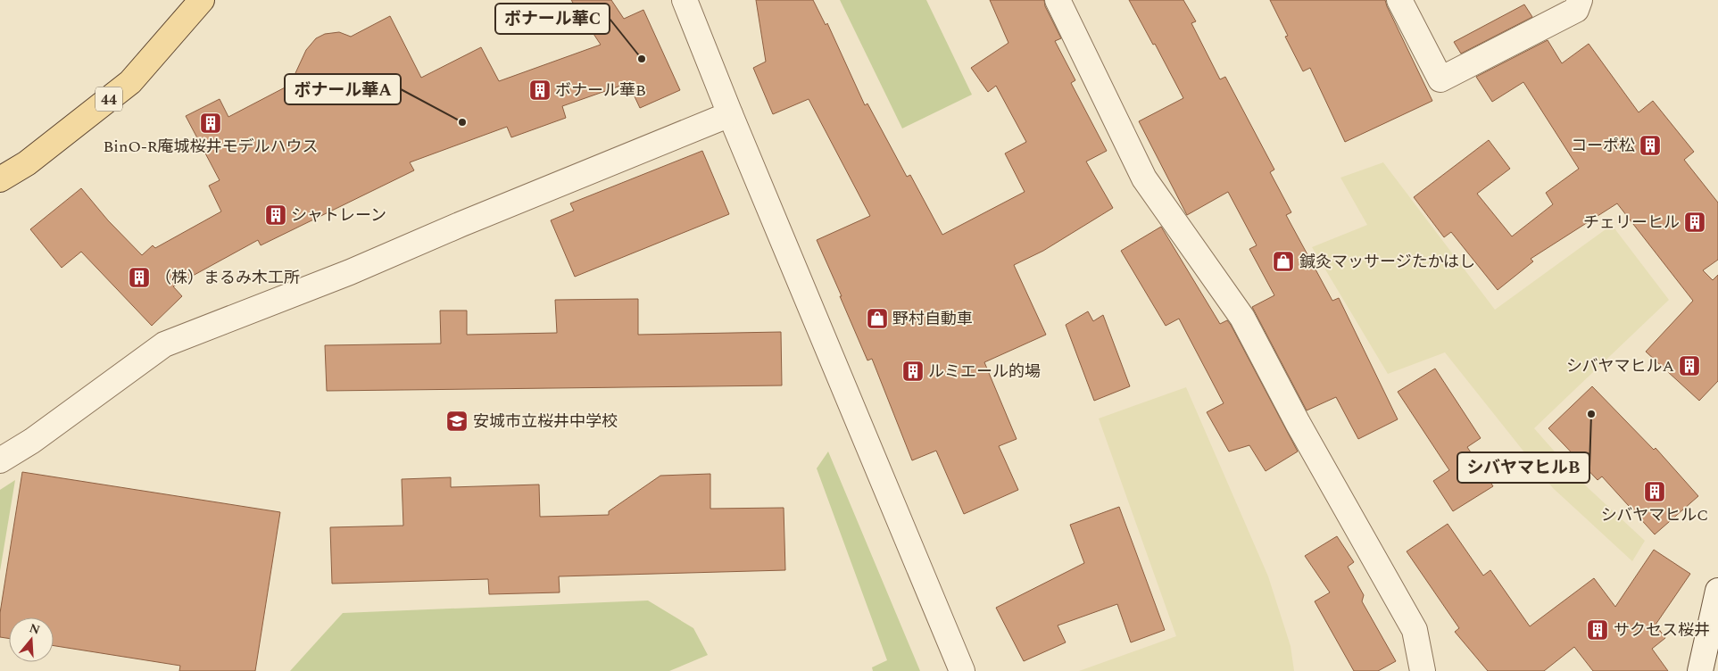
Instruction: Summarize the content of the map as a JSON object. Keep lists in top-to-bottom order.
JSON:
{
  "streets": {
    "main road": ["44"]
  },
  "places": {
    "other": ["ボナール華C", "ボナール華A", "シバヤマヒルB"],
    "building": [
      "ボナール華B",
      "BinO‐R庵城桜井モデルハウス",
      "コーポ松",
      "シャトレーン",
      "チェリーヒル",
      "（株）まるみ木工所",
      "シバヤマヒルA",
      "ルミエール的場",
      "シバヤマヒルC",
      "サクセス桜井"
    ],
    "shop": ["鍼灸マッサージたかはし", "野村自動車"],
    "school or university": ["安城市立桜井中学校"]
  },
  "north": "top"
}
